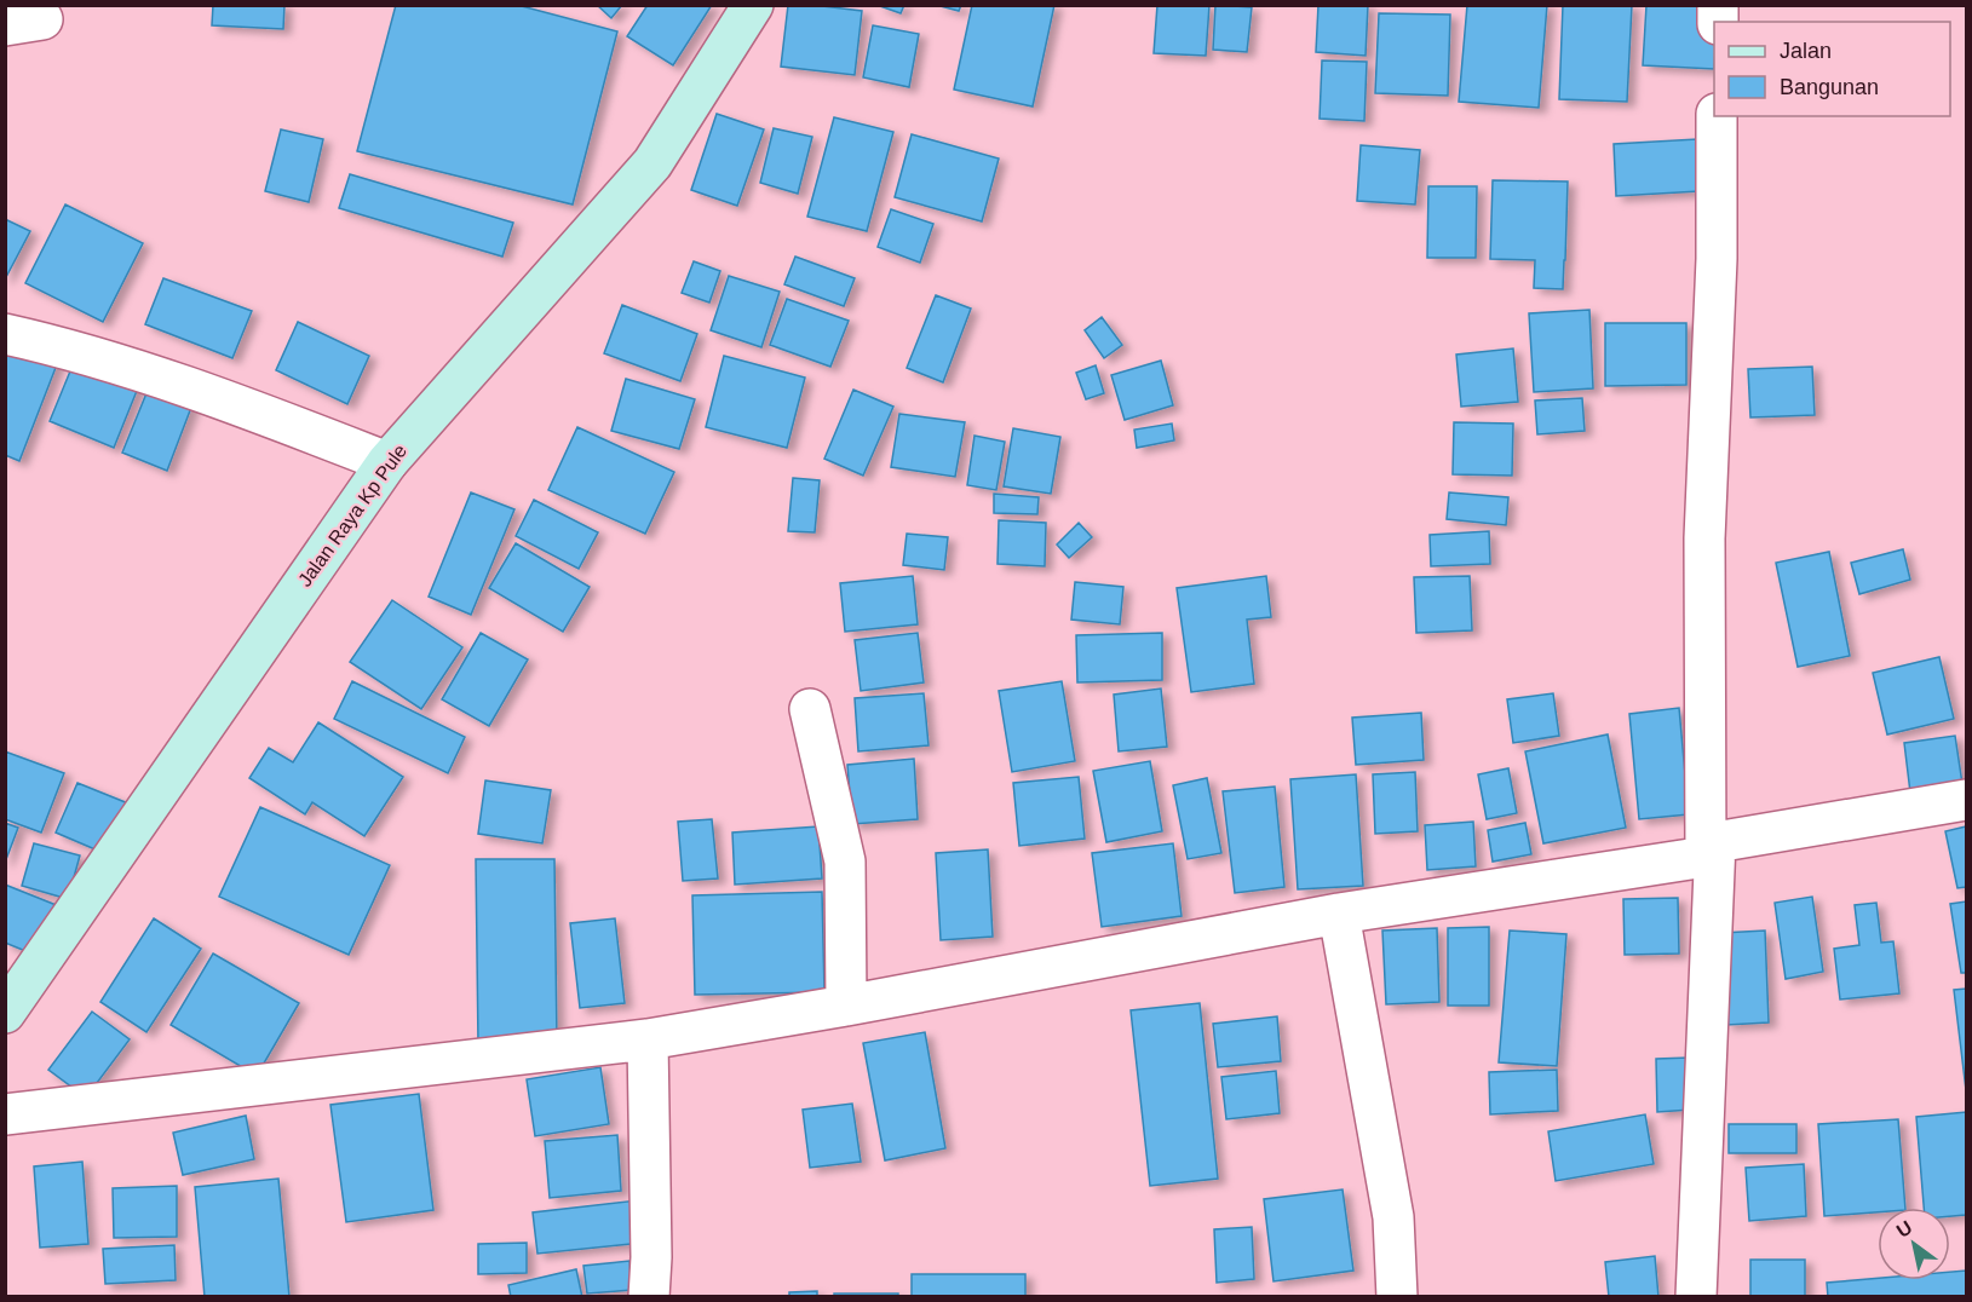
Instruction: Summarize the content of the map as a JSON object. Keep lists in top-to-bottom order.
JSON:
{
  "streets": {
    "street": ["Jalan Raya Kp Pule"]
  },
  "legend": ["Jalan", "Bangunan"],
  "north": "top left"
}
